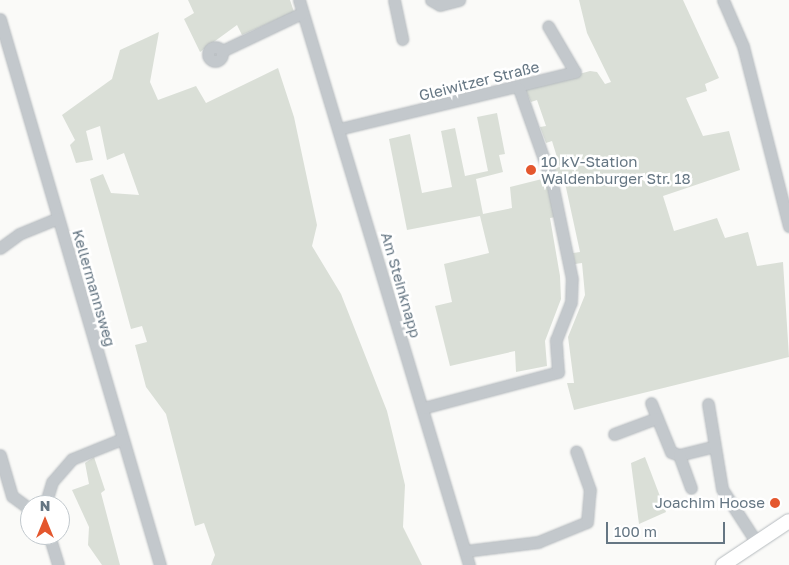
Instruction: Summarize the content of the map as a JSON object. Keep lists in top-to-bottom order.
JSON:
{
  "streets": {
    "street": ["Gleiwitzer Straße", "Am Steinknapp", "Kellermannsweg"]
  },
  "crossings": [
    ["Gleiwitzer Straße", "Am Steinknapp"]
  ],
  "places": ["10 kV-Station Waldenburger Str. 18", "Joachim Hoose"],
  "scale_bar": "100 m",
  "north": "top"
}
